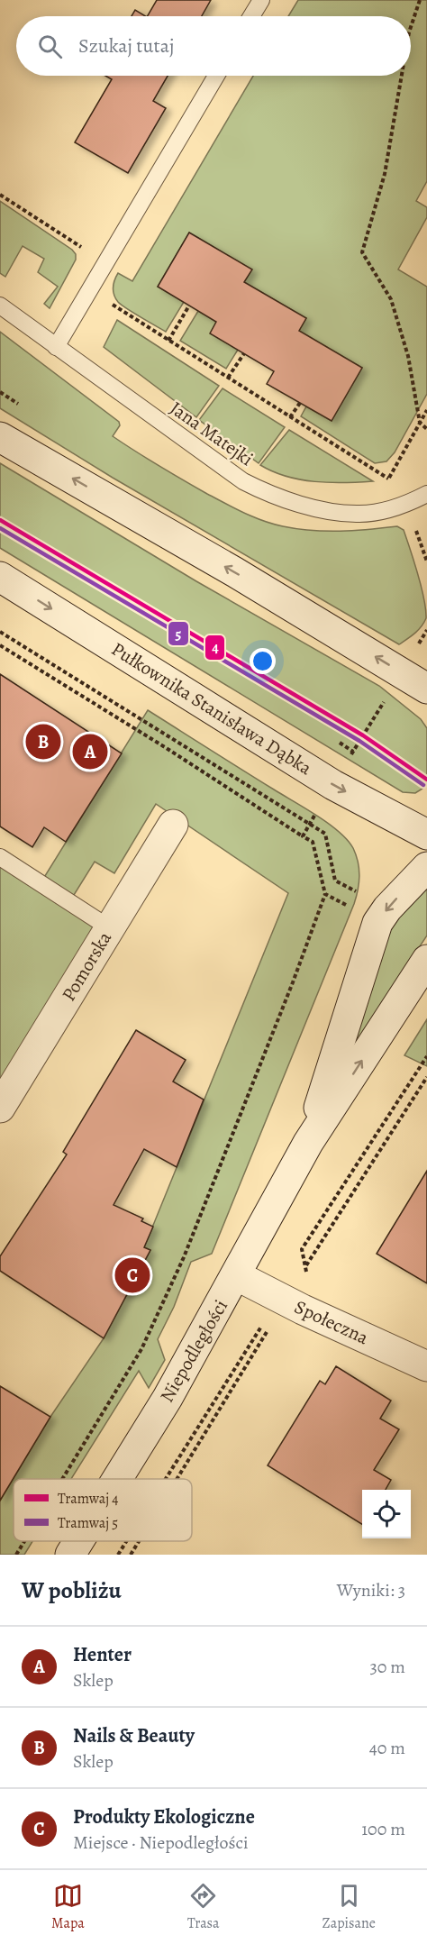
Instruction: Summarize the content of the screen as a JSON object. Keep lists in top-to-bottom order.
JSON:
{
  "streets": {
    "street": [
      "Pułkownika Stanisława Dąbka",
      "Pomorska",
      "Społeczna",
      "Niepodległości"
    ],
    "lane": ["Jana Matejki"]
  },
  "crossings": [
    ["Społeczna", "Niepodległości"]
  ],
  "lines": ["tram line 4", "tram line 5"],
  "legend": ["Tramwaj 4", "Tramwaj 5"],
  "page": {
    "search": "Szukaj tutaj",
    "pins": ["B", "A", "C"],
    "heading": ["W pobliżu", "Wyniki: 3"],
    "list": [
      {
        "mark": "A",
        "name": "Henter",
        "note": "Sklep",
        "value": "30 m"
      },
      {
        "mark": "B",
        "name": "Nails & Beauty",
        "note": "Sklep",
        "value": "40 m"
      },
      {
        "mark": "C",
        "name": "Produkty Ekologiczne",
        "note": "Miejsce · Niepodległości",
        "value": "100 m"
      }
    ],
    "nav": ["Mapa", "Trasa", "Zapisane"]
  }
}
